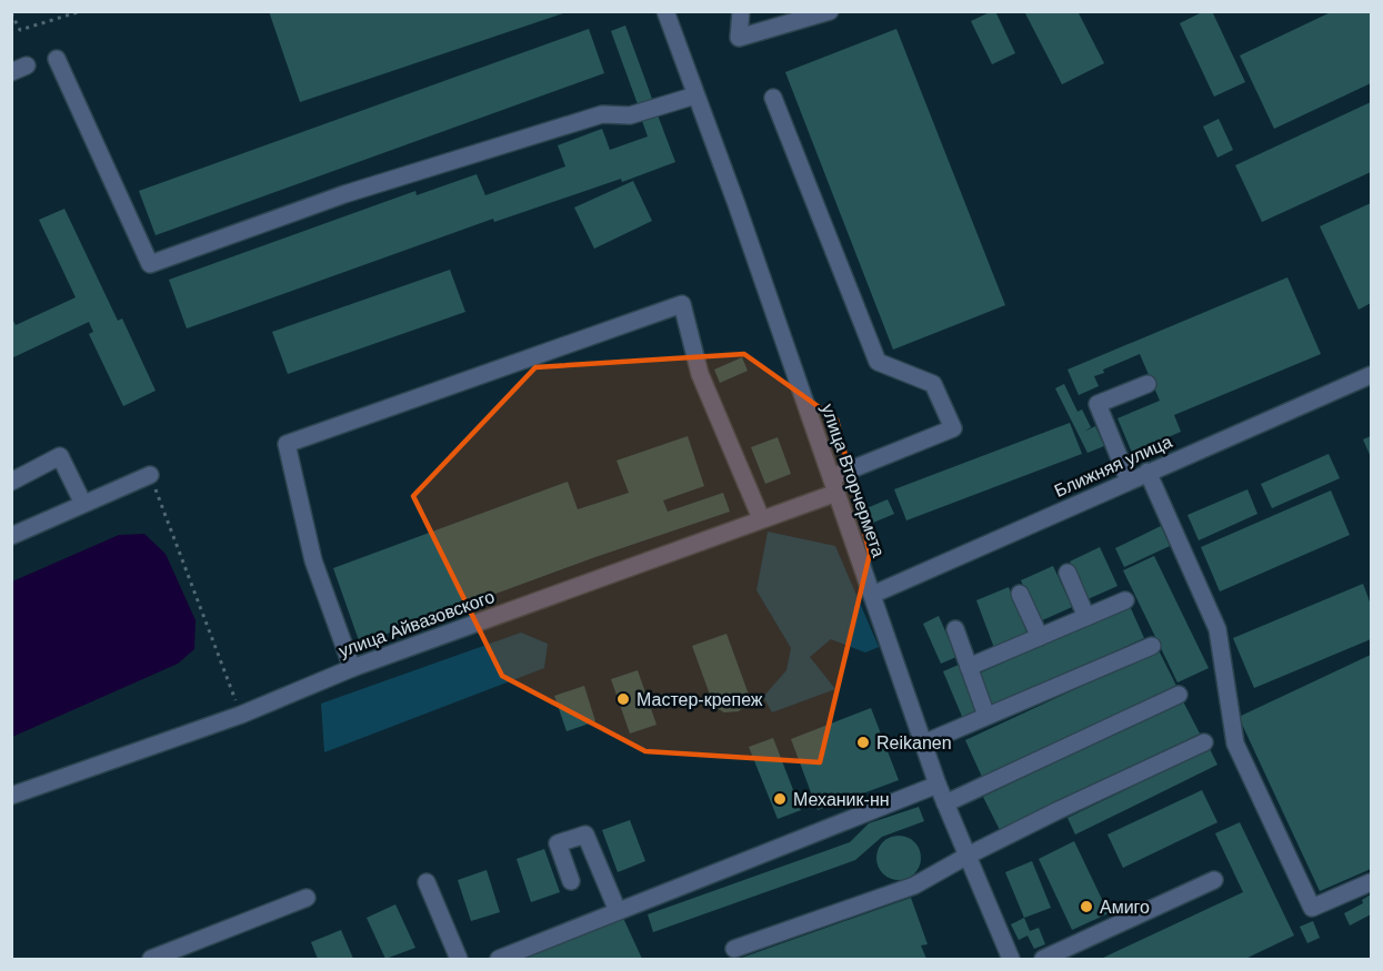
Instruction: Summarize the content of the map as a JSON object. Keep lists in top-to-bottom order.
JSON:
{
  "streets": {
    "street": ["Ближняя улица", "улица Вторчермета", "улица Айвазовского"]
  },
  "crossings": [
    ["Ближняя улица", "улица Вторчермета"],
    ["улица Вторчермета", "улица Айвазовского"]
  ],
  "places": [
    "Мастер-крепеж",
    "Reikanen",
    "Механик-нн",
    "Амиго"
  ]
}
